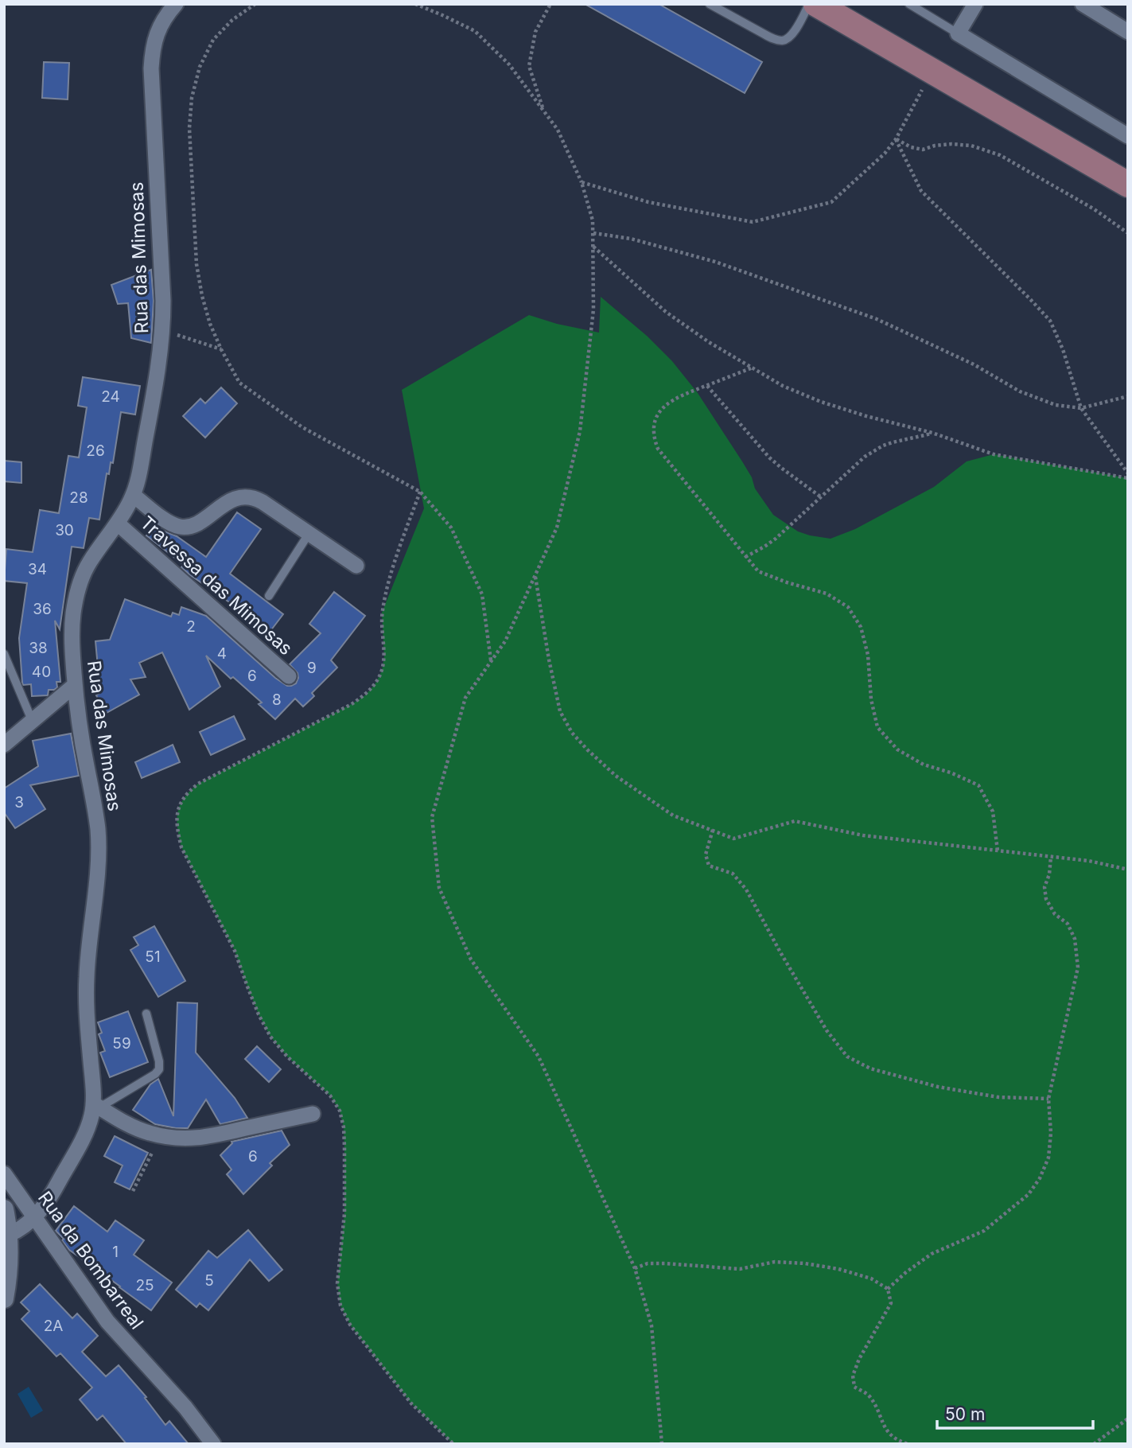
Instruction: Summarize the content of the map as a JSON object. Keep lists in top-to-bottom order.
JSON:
{
  "streets": {
    "street": ["Rua das Mimosas", "Travessa das Mimosas", "Rua da Bombarreal"]
  },
  "crossings": [
    ["Rua das Mimosas", "Travessa das Mimosas"],
    ["Rua das Mimosas", "Rua da Bombarreal"]
  ],
  "house_numbers": [
    "24",
    "26",
    "28",
    "30",
    "34",
    "36",
    "2",
    "38",
    "4",
    "9",
    "40",
    "6",
    "8",
    "3",
    "51",
    "59",
    "6",
    "1",
    "5",
    "25",
    "2A"
  ],
  "scale_bar": "50 m"
}
